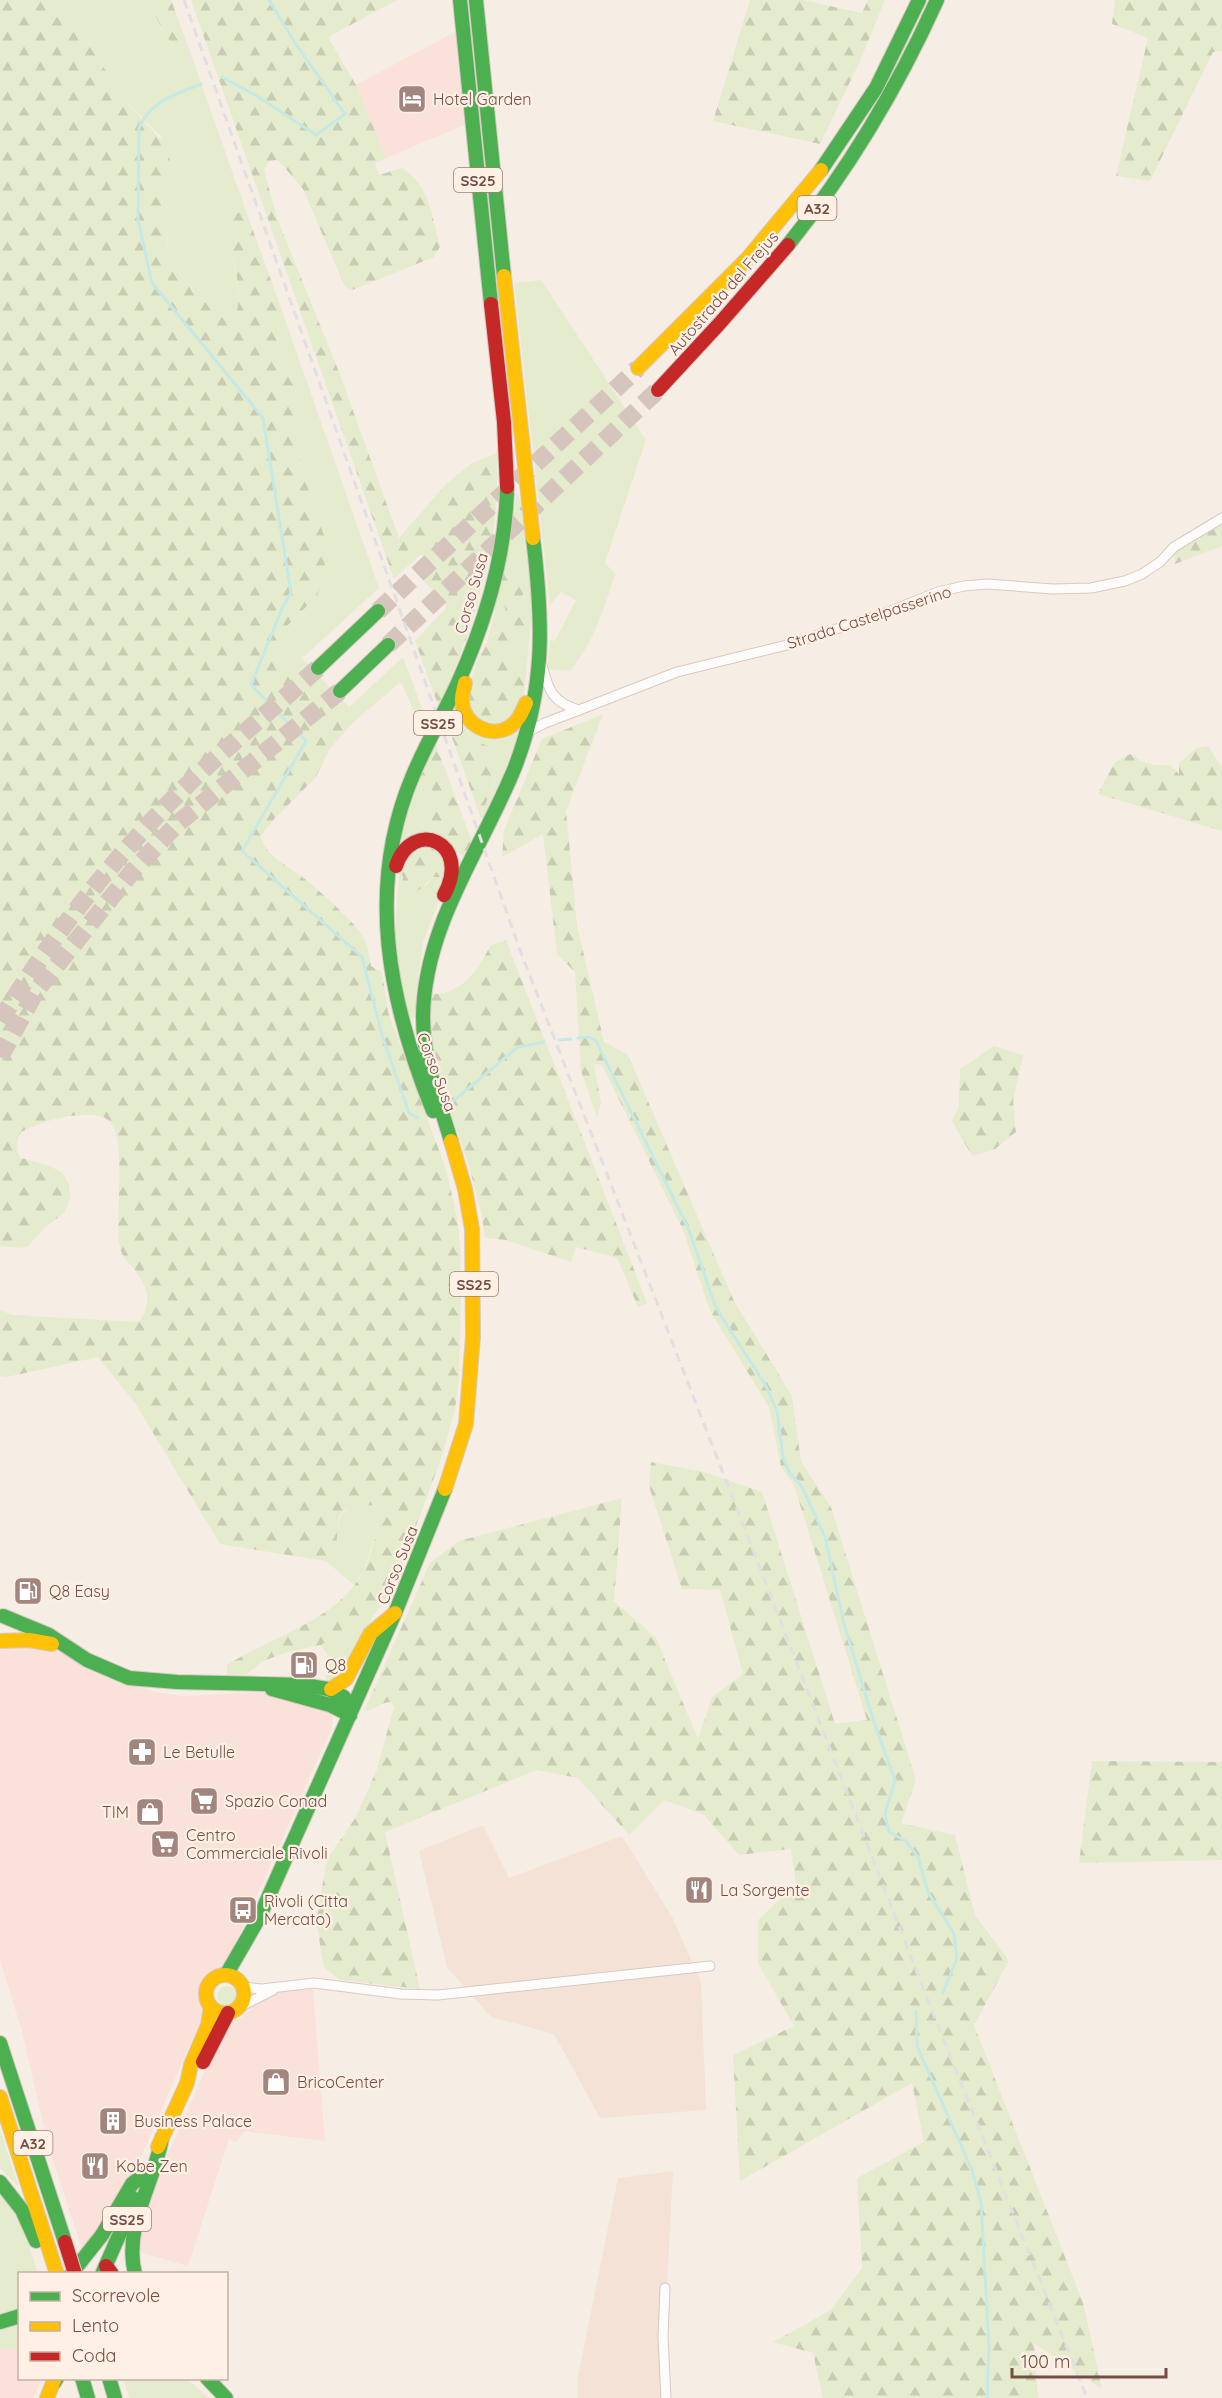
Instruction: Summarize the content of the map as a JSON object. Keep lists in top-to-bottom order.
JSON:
{
  "streets": {
    "main road": [
      "SS25",
      "A32",
      "Autostrada del Frejus",
      "Corso Susa"
    ],
    "street": ["Strada Castelpasserino"]
  },
  "crossings": [
    ["SS25", "Corso Susa"],
    ["Corso Susa", "Strada Castelpasserino"]
  ],
  "places": {
    "hotel": ["Hotel Garden"],
    "fuel station": ["Q8 Easy", "Q8"],
    "pharmacy": ["Le Betulle"],
    "supermarket": ["Spazio Conad", "Centro Commerciale Rivoli"],
    "shop": ["TIM", "BricoCenter"],
    "restaurant": ["La Sorgente", "Kobe Zen"],
    "bus stop": ["Rivoli (Citta Mercato)"],
    "building": ["Business Palace"]
  },
  "legend": ["Scorrevole", "Lento", "Coda"],
  "scale_bar": "100 m"
}
